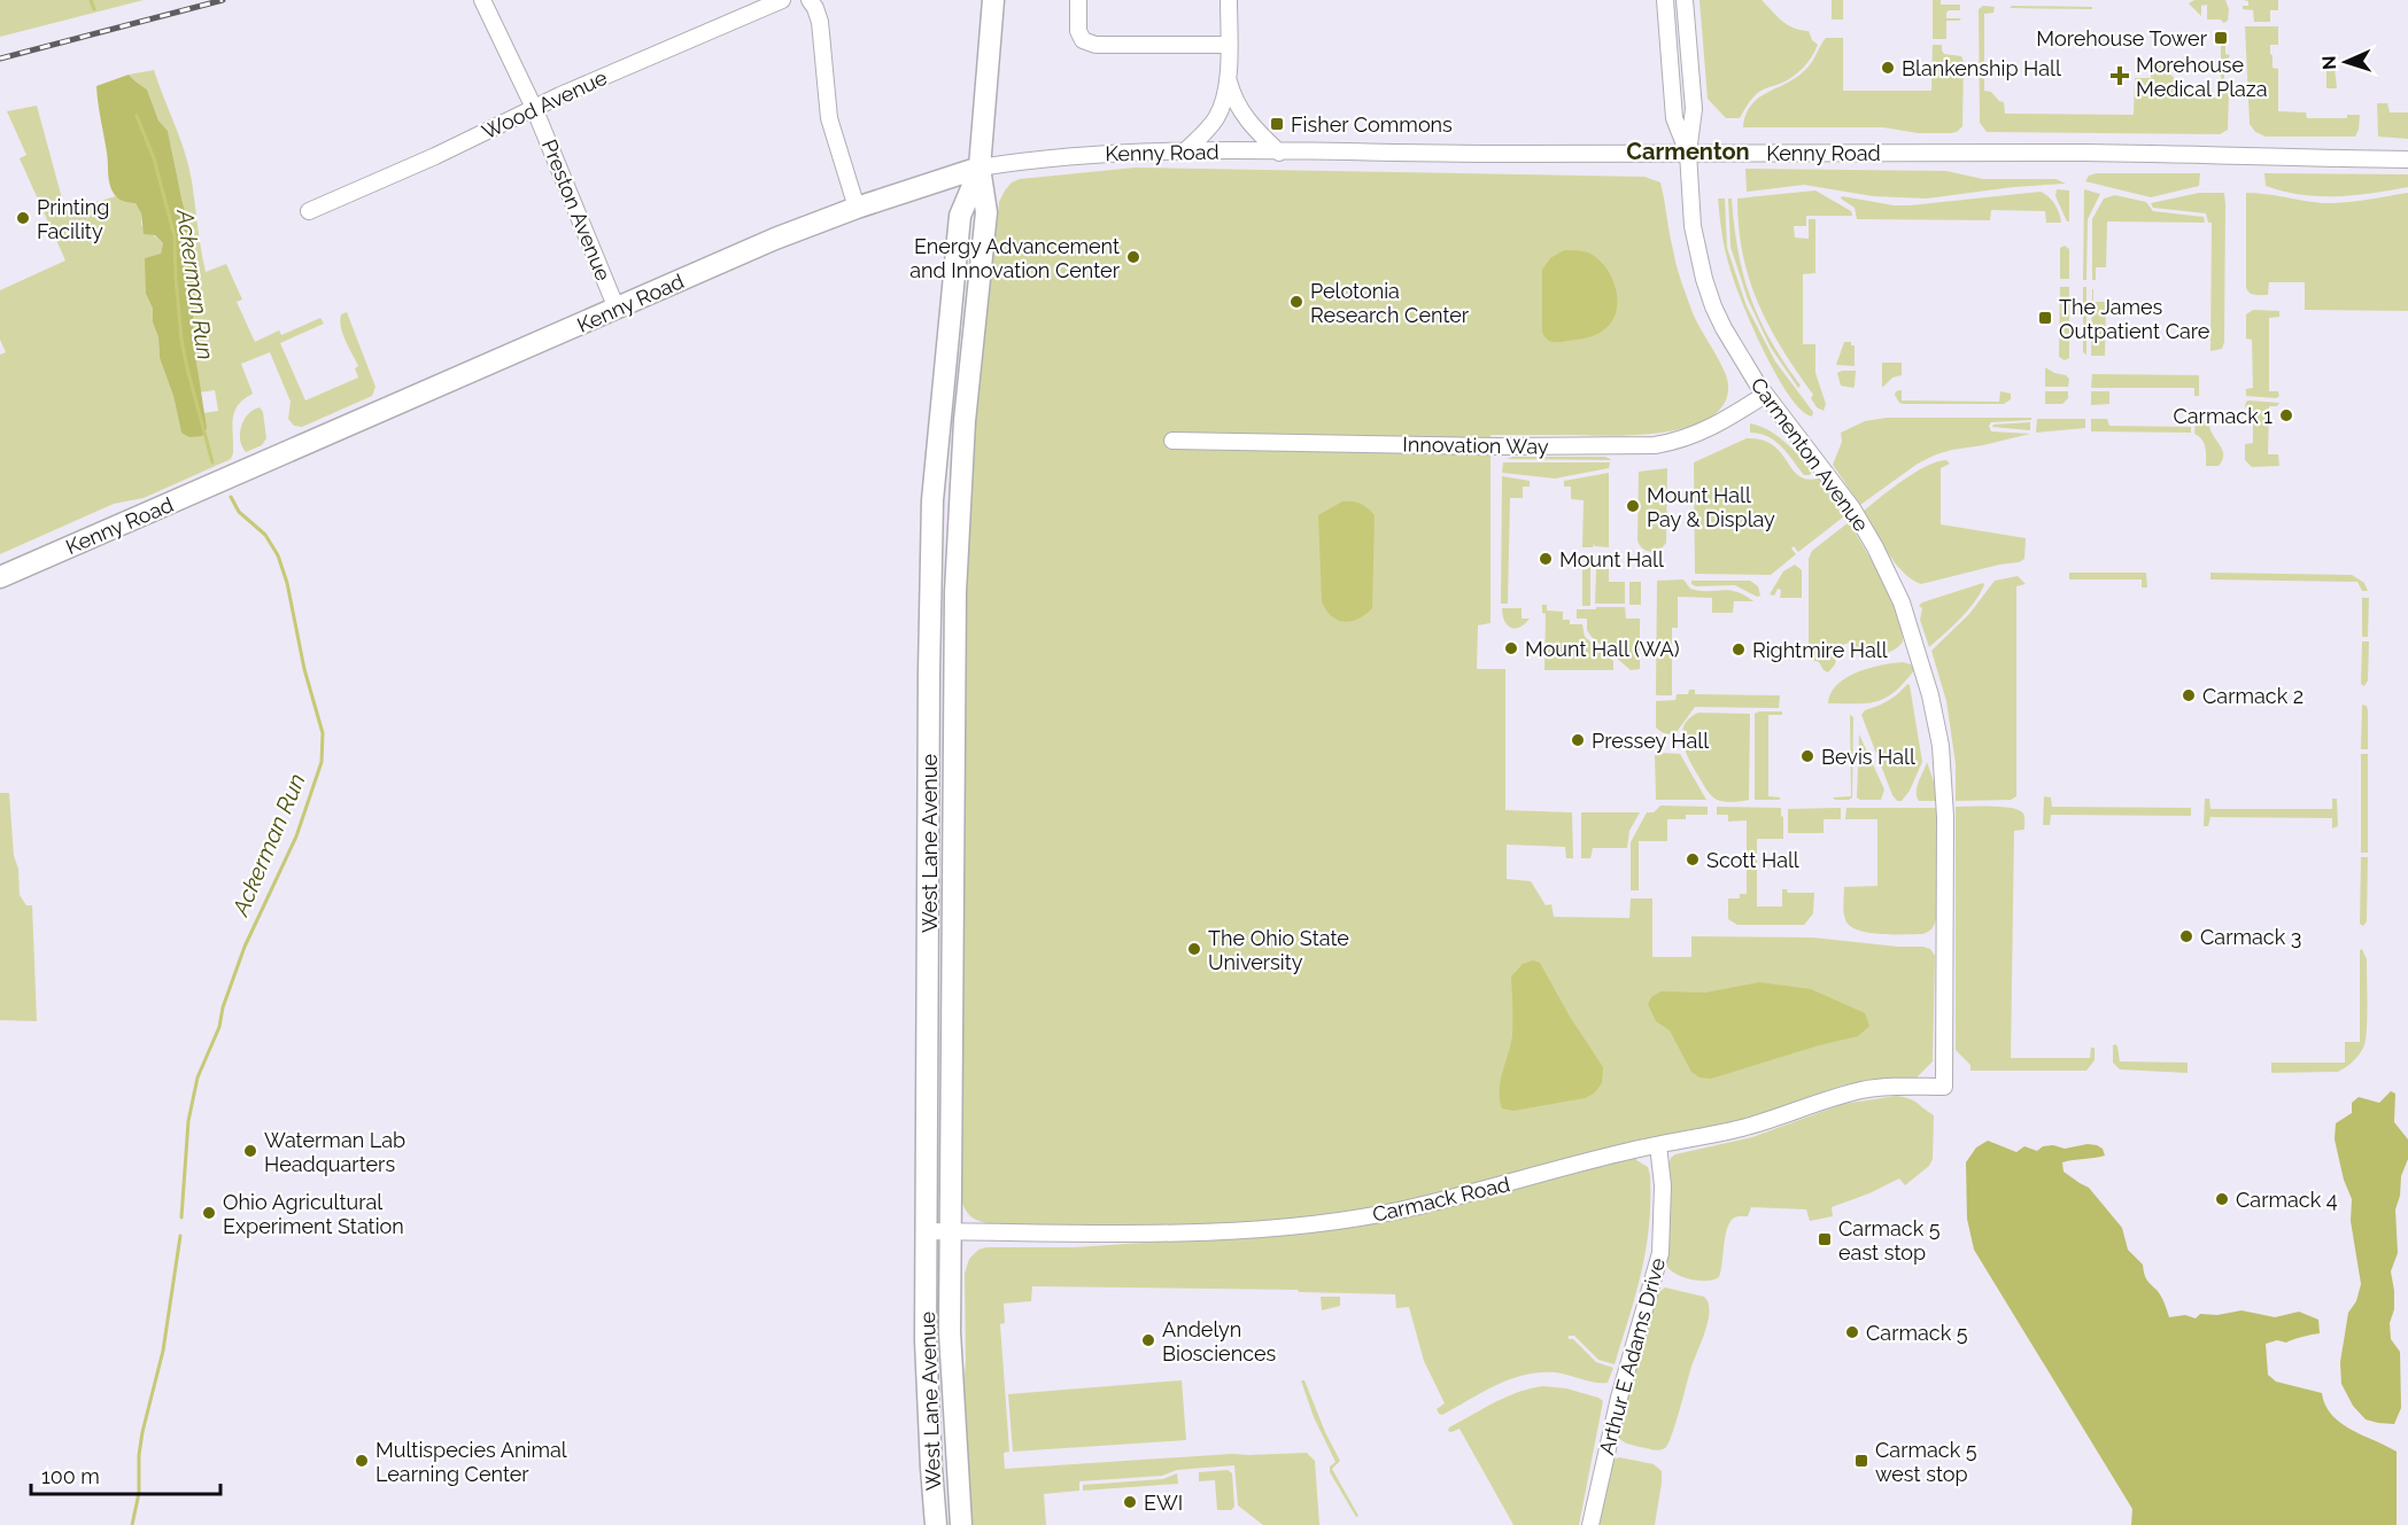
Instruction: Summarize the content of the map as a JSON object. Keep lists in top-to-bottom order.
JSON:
{
  "streets": {
    "main road": ["Kenny Road", "West Lane Avenue"],
    "street": [
      "Wood Avenue",
      "Preston Avenue",
      "Innovation Way",
      "Carmenton Avenue",
      "Carmack Road",
      "Arthur E Adams Drive"
    ]
  },
  "crossings": [
    ["Wood Avenue", "Preston Avenue"],
    ["Kenny Road", "Preston Avenue"],
    ["Kenny Road", "Carmenton Avenue"],
    ["Kenny Road", "West Lane Avenue"],
    ["Innovation Way", "Carmenton Avenue"],
    ["Carmenton Avenue", "Carmack Road"],
    ["West Lane Avenue", "Carmack Road"],
    ["Carmack Road", "Arthur E Adams Drive"]
  ],
  "districts": ["Carmenton"],
  "water": ["Ackerman Run"],
  "places": {
    "transit": [
      "Morehouse Tower",
      "Fisher Commons",
      "The James Outpatient Care",
      "Carmack 5 east stop",
      "Carmack 5 west stop"
    ],
    "other": [
      "Blankenship Hall",
      "Printing Facility",
      "Energy Advancement and Innovation Center",
      "Pelotonia Research Center",
      "Carmack 1",
      "Mount Hall Pay & Display",
      "Mount Hall",
      "Mount Hall (WA)",
      "Rightmire Hall",
      "Carmack 2",
      "Pressey Hall",
      "Bevis Hall",
      "Scott Hall",
      "Carmack 3",
      "The Ohio State University",
      "Waterman Lab Headquarters",
      "Carmack 4",
      "Ohio Agricultural Experiment Station",
      "Carmack 5",
      "Andelyn Biosciences",
      "Multispecies Animal Learning Center",
      "EWI"
    ],
    "health": ["Morehouse Medical Plaza"]
  },
  "scale_bar": "100 m",
  "north": "left"
}
